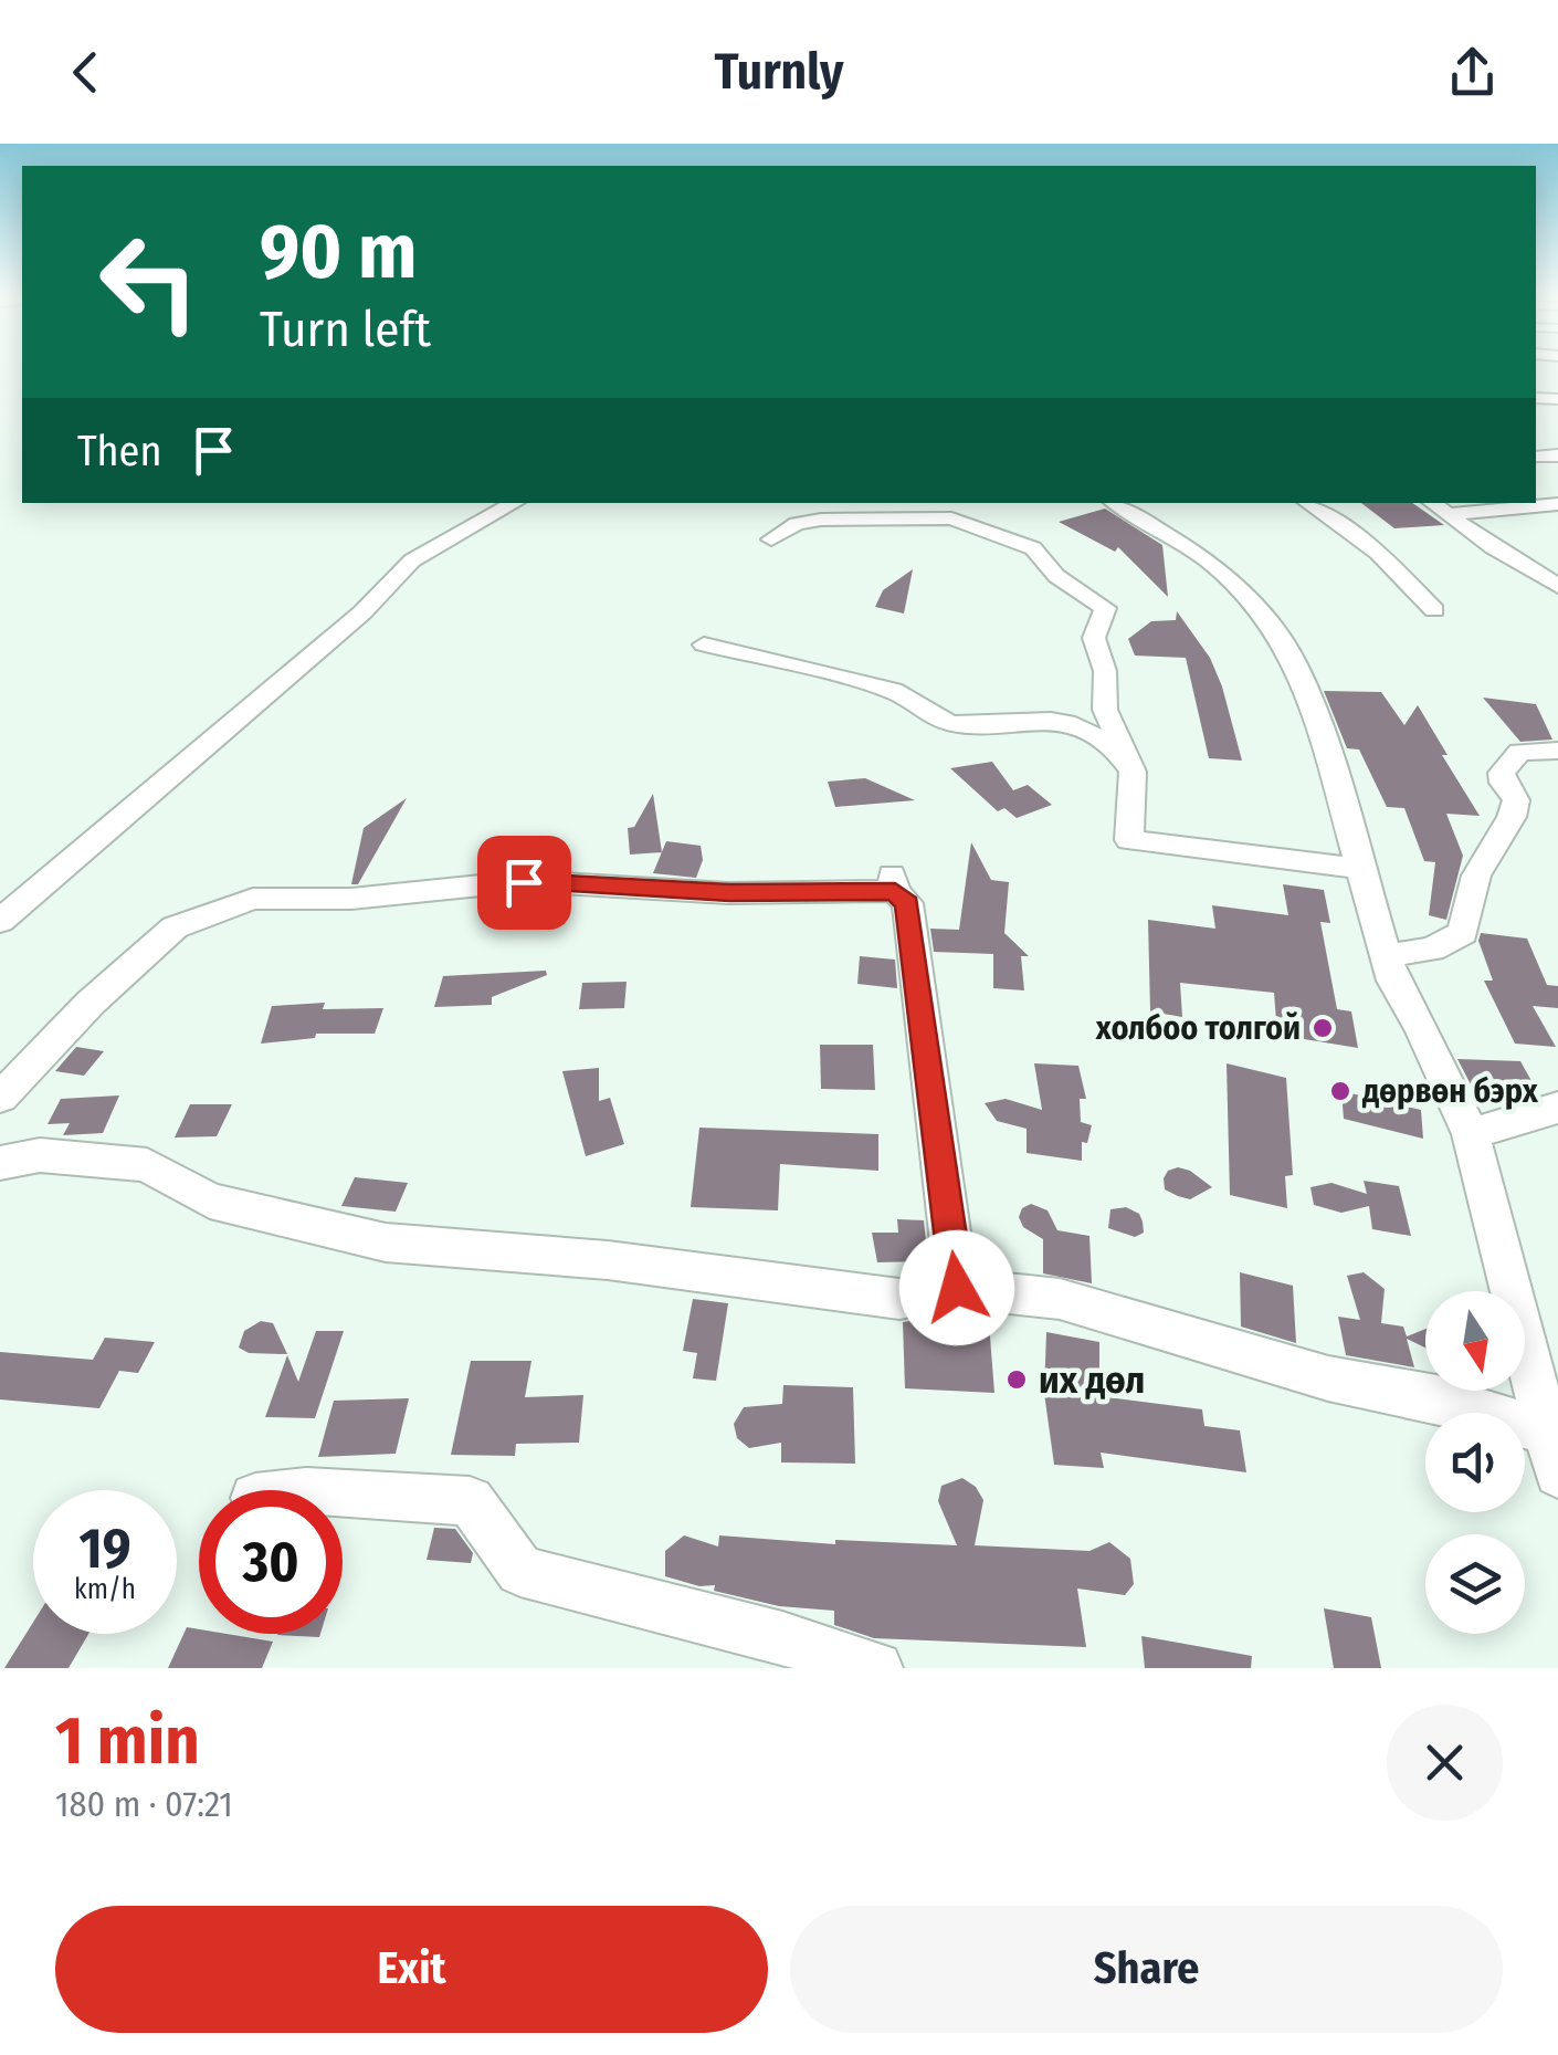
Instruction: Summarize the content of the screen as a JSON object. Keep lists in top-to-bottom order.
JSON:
{
  "places": ["холбоо толгой", "дөрвөн бэрх", "их дөл"],
  "north": "bottom",
  "page": {
    "header": "Turnly",
    "turn": ["90 m", "Turn left"],
    "then": "Then",
    "speed": "19 km/h",
    "limit": "30",
    "heading": ["1 min", "180 m · 07:21"],
    "buttons": ["Exit", "Share"]
  }
}
